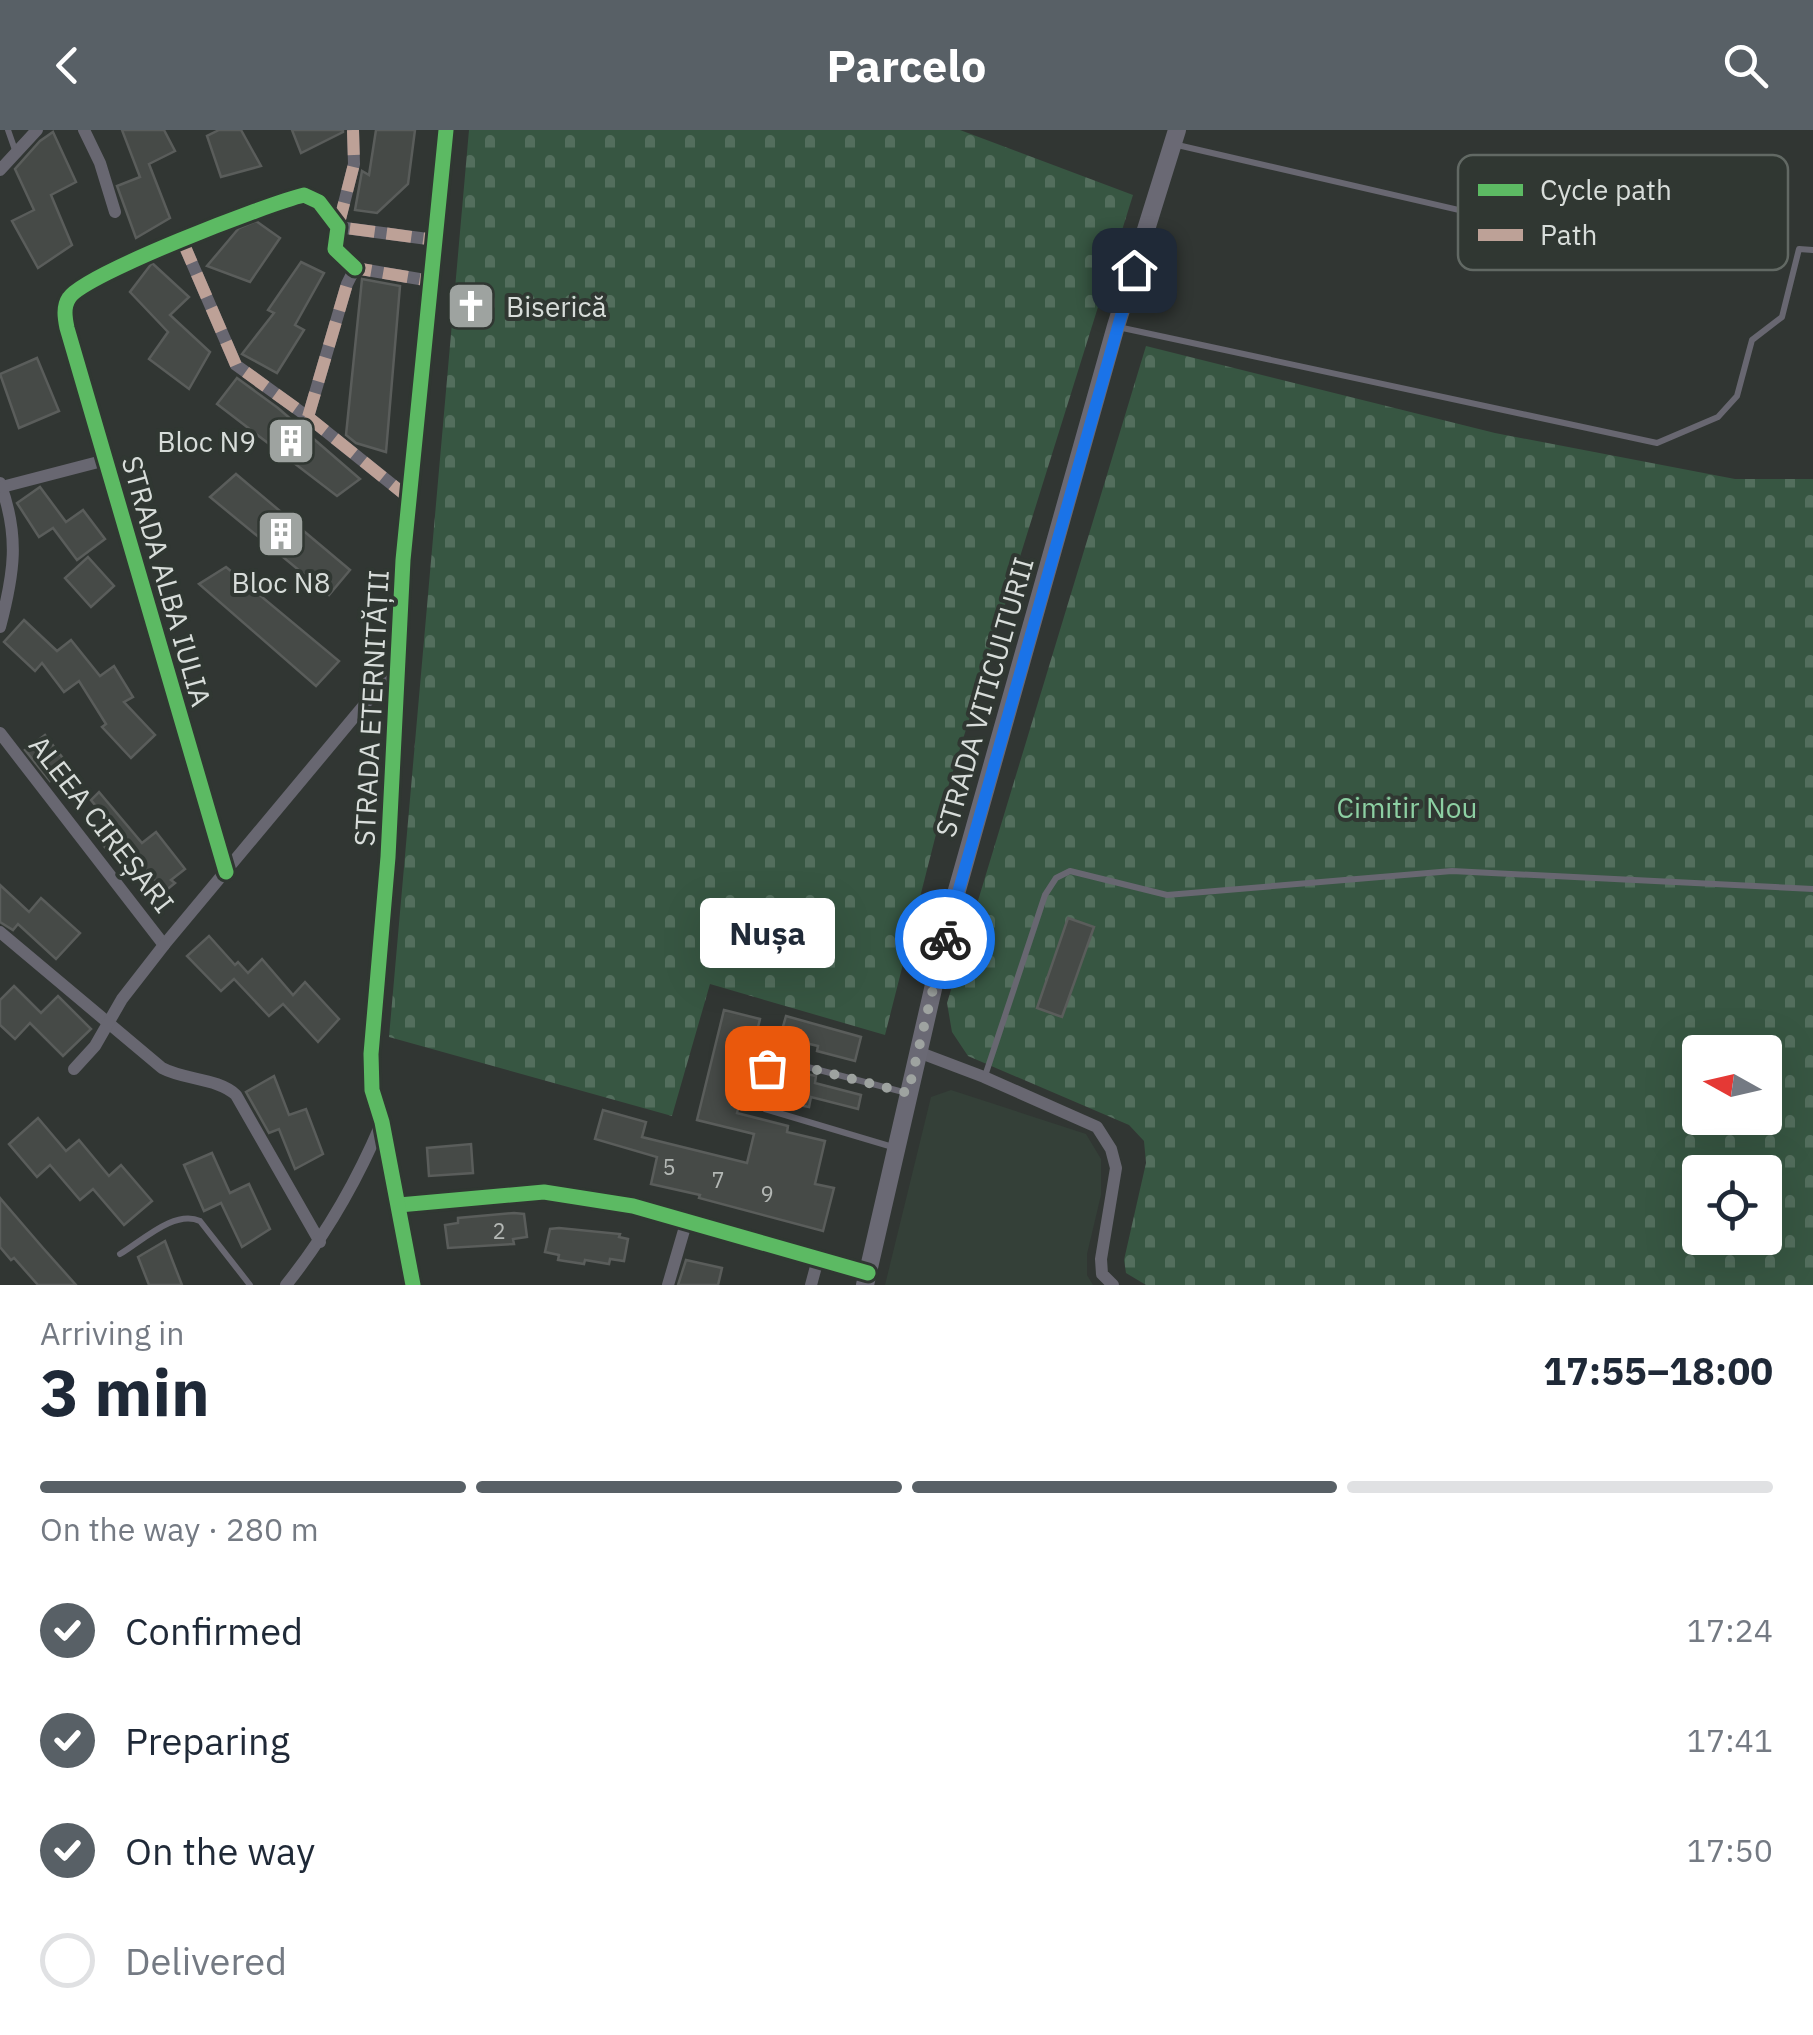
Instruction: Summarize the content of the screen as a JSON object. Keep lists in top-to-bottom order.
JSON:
{
  "streets": {
    "main road": ["STRADA VITICULTURII", "STRADA ETERNITĂȚII"],
    "street": ["STRADA ALBA IULIA", "ALEEA CIREȘARI"]
  },
  "parks": ["Cimitir Nou"],
  "places": {
    "church": ["Biserică"],
    "building": ["Bloc N9", "Bloc N8"],
    "other": ["Nușa"]
  },
  "house_numbers": [
    "5",
    "7",
    "9",
    "2"
  ],
  "legend": ["Cycle path", "Path"],
  "north": "left",
  "page": {
    "header": "Parcelo",
    "bubble": "Nușa",
    "heading": ["3 min", "Arriving in", "17:55–18:00"],
    "bar": "On the way · 280 m",
    "list": [
      ["Confirmed", "17:24"],
      ["Preparing", "17:41"],
      ["On the way", "17:50"],
      "Delivered"
    ]
  }
}
